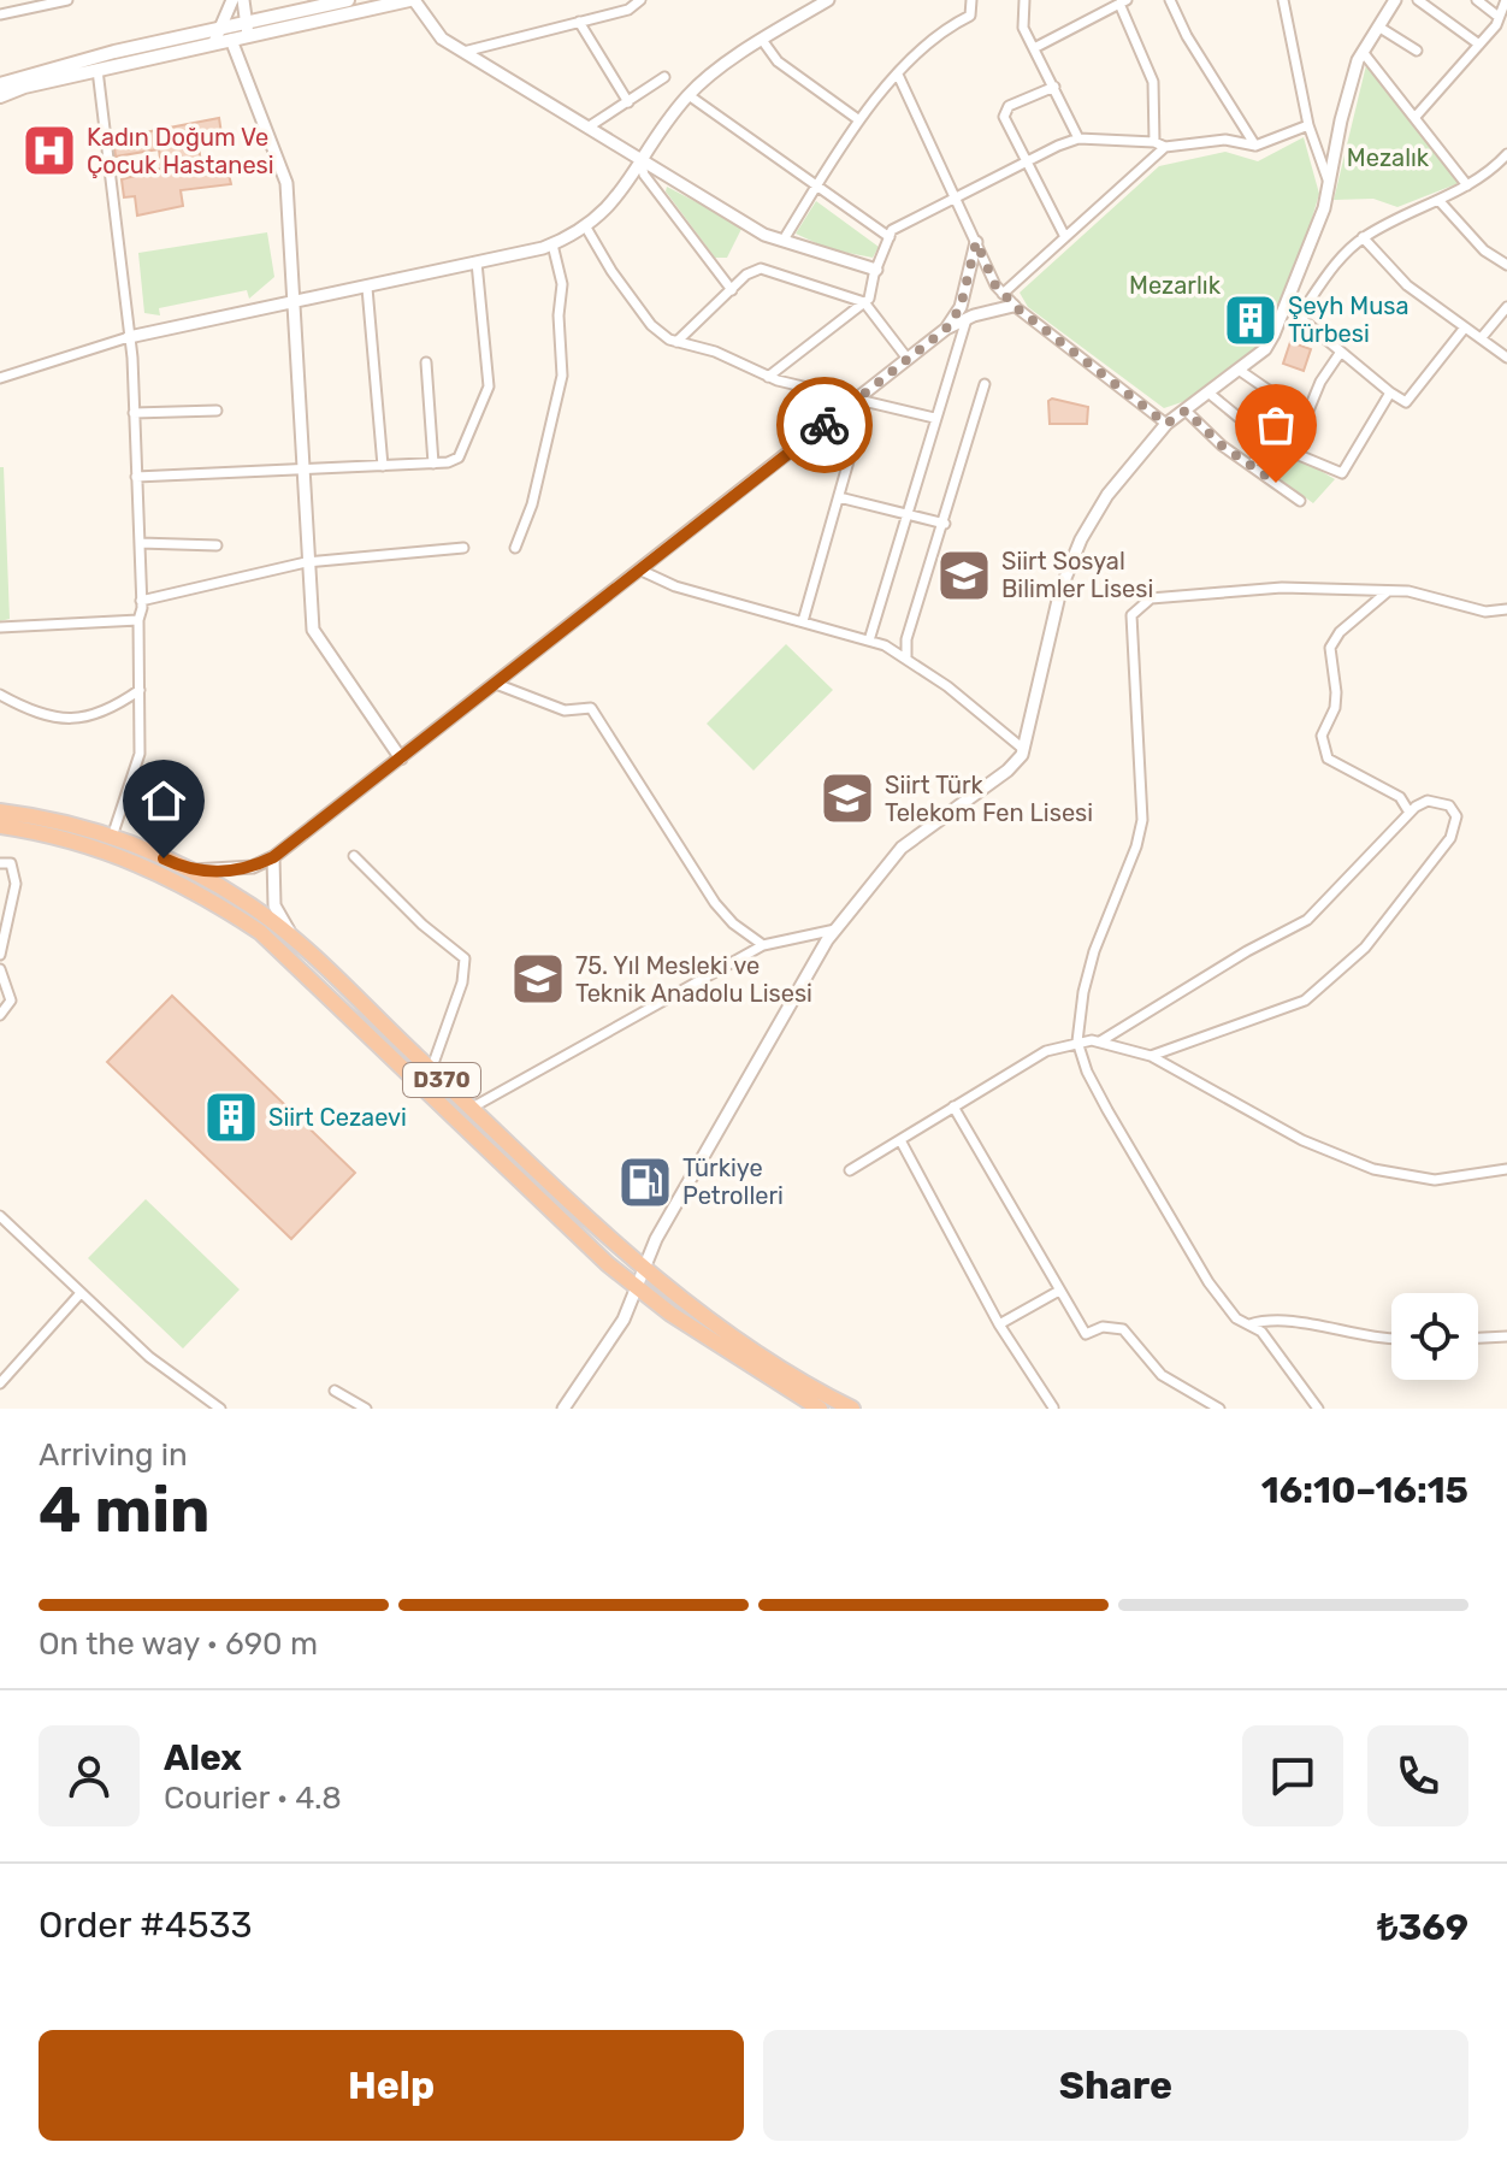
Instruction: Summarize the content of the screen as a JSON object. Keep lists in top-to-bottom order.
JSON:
{
  "streets": {
    "highway": ["D370"]
  },
  "parks": ["Mezalık", "Mezarlık"],
  "places": {
    "hospital": ["Kadın Doğum Ve Çocuk Hastanesi"],
    "building": ["Şeyh Musa Türbesi", "Siirt Cezaevi"],
    "school or university": ["Siirt Sosyal Bilimler Lisesi", "Siirt Türk Telekom Fen Lisesi", "75. Yıl Mesleki ve Teknik Anadolu Lisesi"],
    "fuel station": ["Türkiye Petrolleri"]
  },
  "page": {
    "heading": ["4 min", "Arriving in", "16:10–16:15"],
    "panel": [
      "Alex",
      "Courier · 4.8",
      "Order #4533",
      "₺369"
    ],
    "bar": "On the way · 690 m",
    "buttons": ["Help", "Share"]
  }
}
